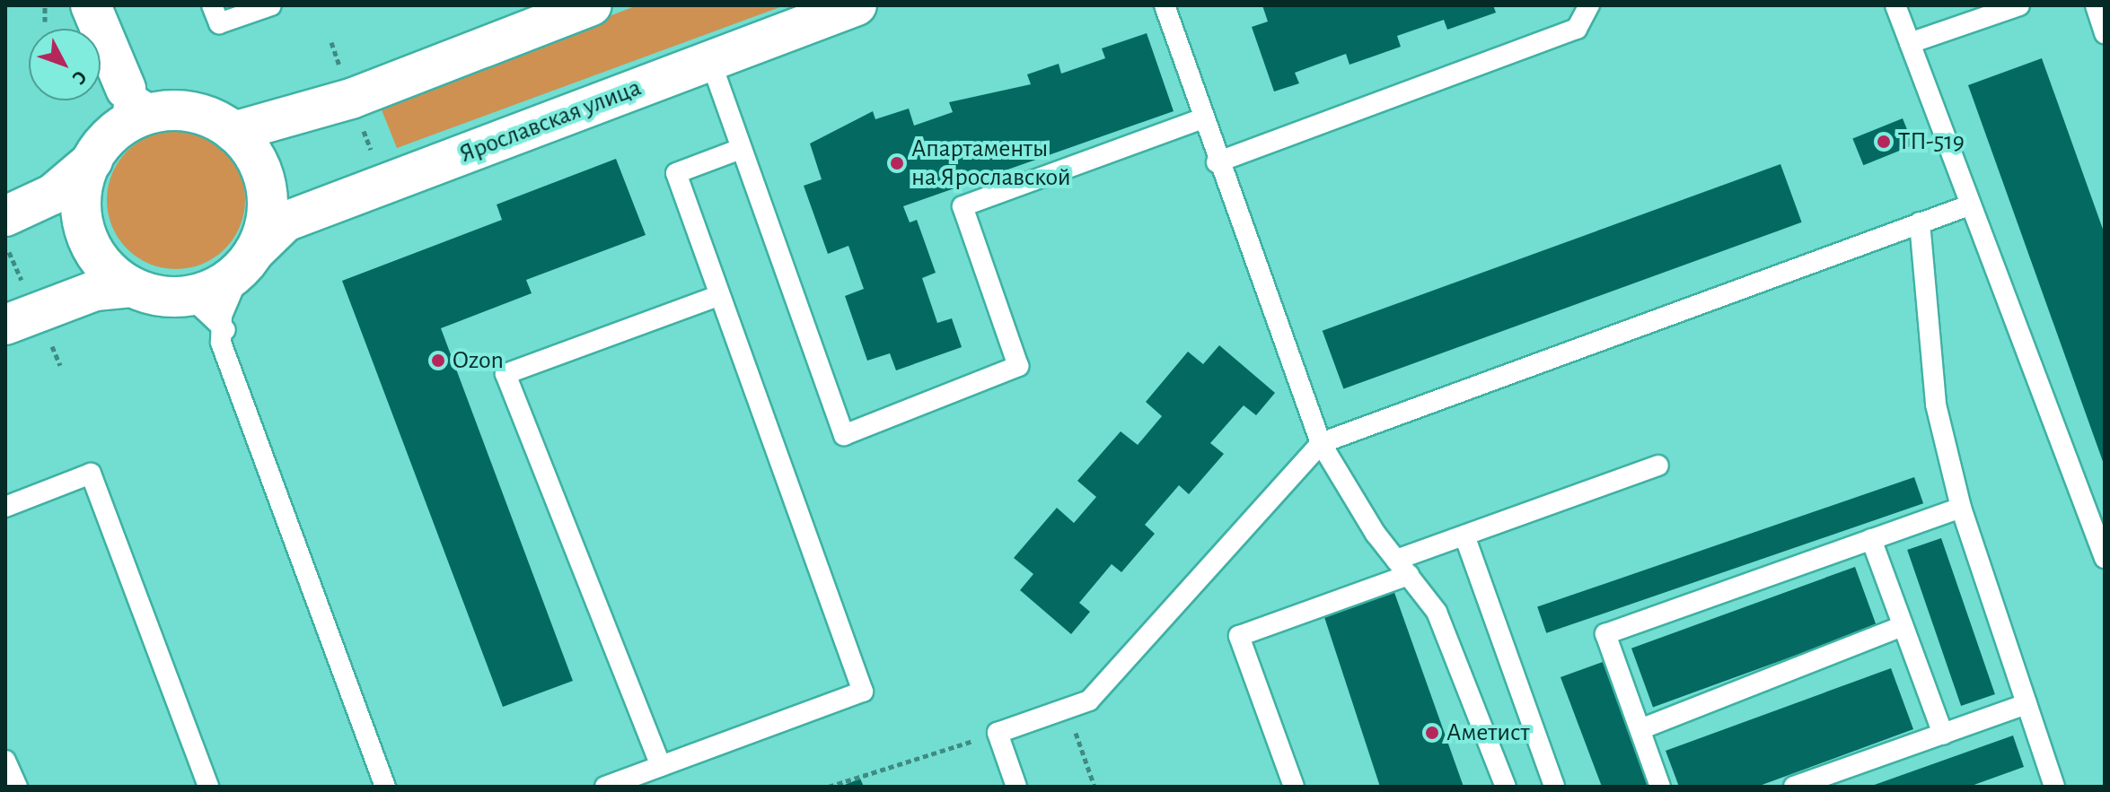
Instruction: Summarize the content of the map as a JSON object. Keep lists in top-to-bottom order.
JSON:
{
  "streets": {
    "main road": ["Ярославская улица"]
  },
  "places": [
    "ТП-519",
    "Апартаменты на Ярославской",
    "Ozon",
    "Аметист"
  ],
  "north": "bottom right"
}
